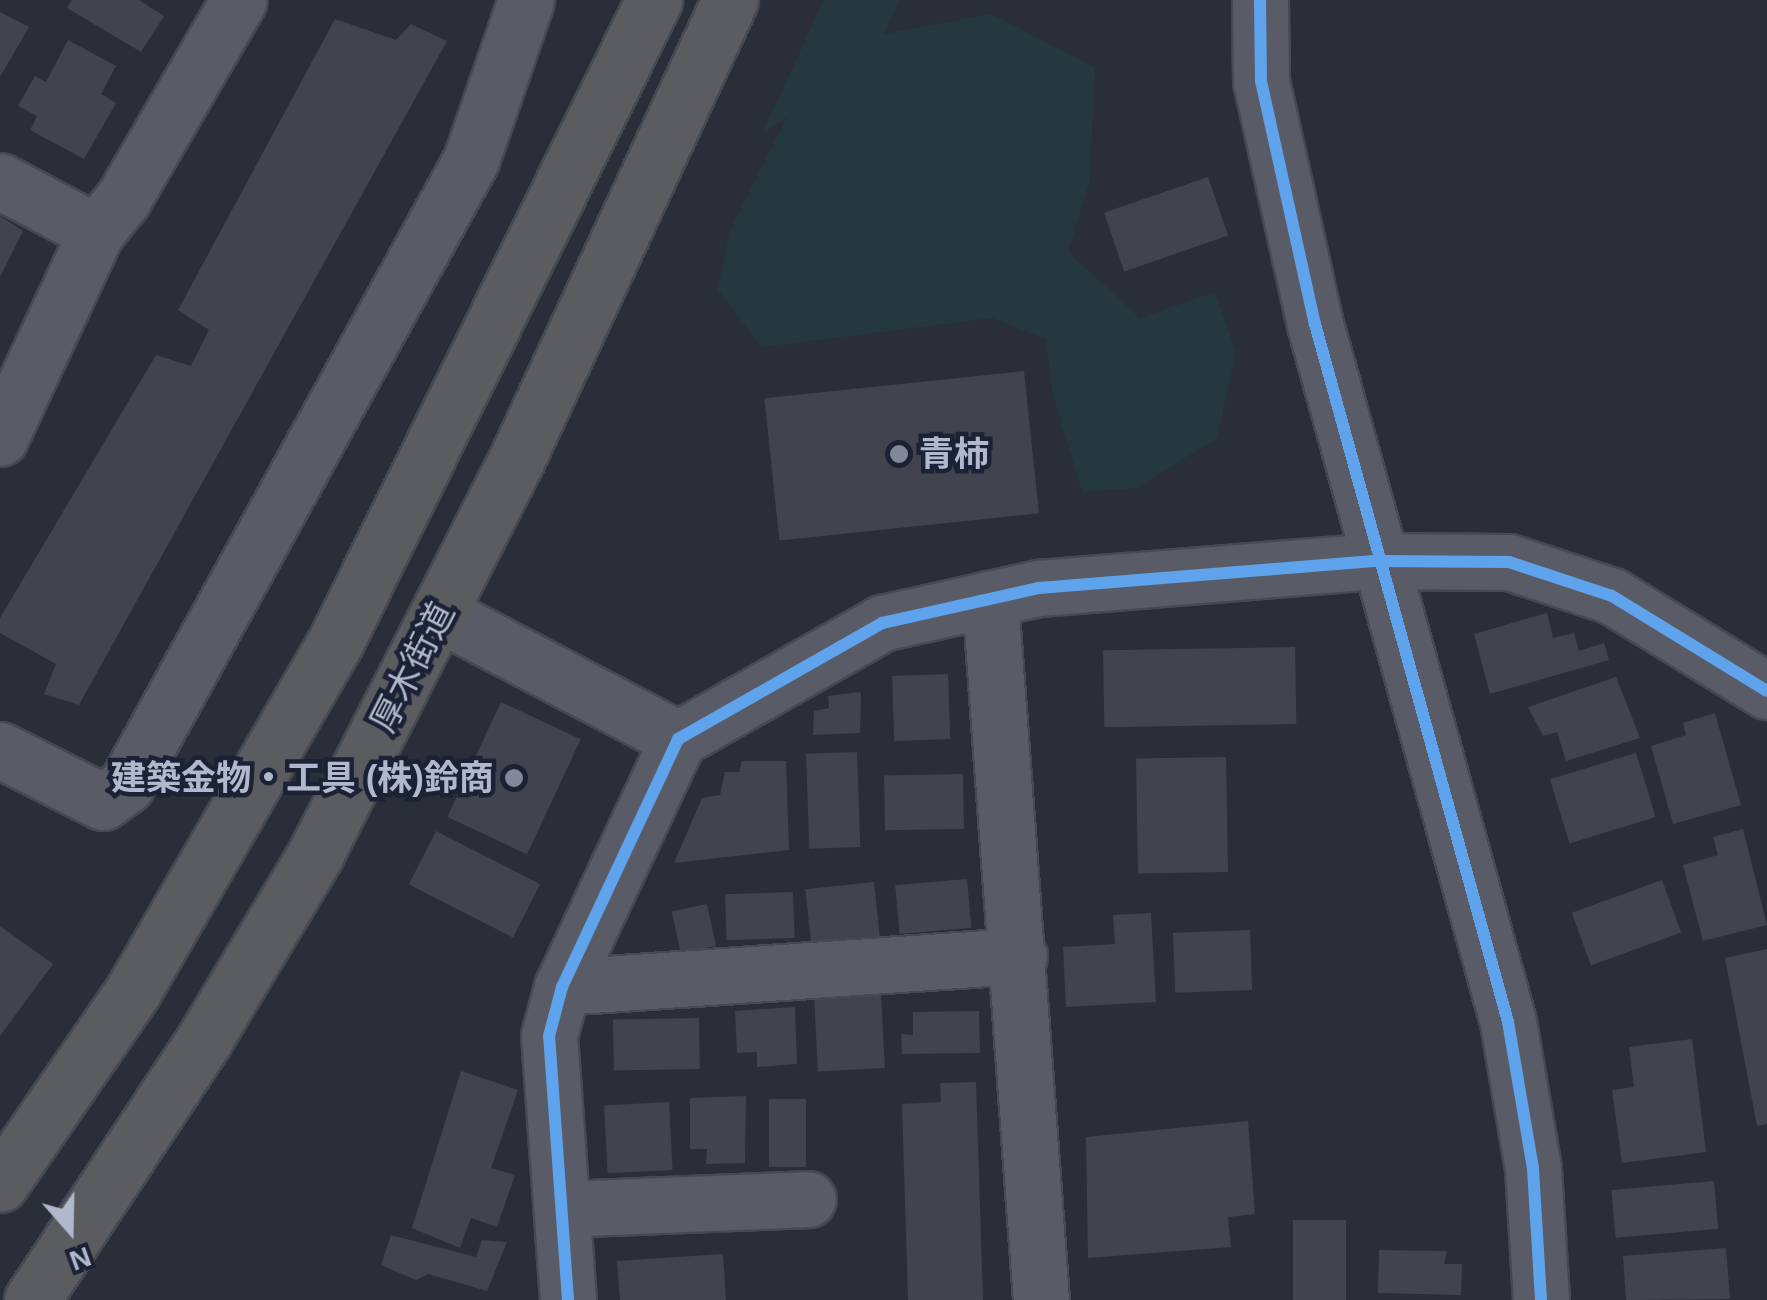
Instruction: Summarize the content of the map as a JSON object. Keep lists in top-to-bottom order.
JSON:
{
  "streets": {
    "highway": ["厚木街道"]
  },
  "places": ["青柿", "建築金物・工具 (株)鈴商"],
  "north": "bottom"
}
